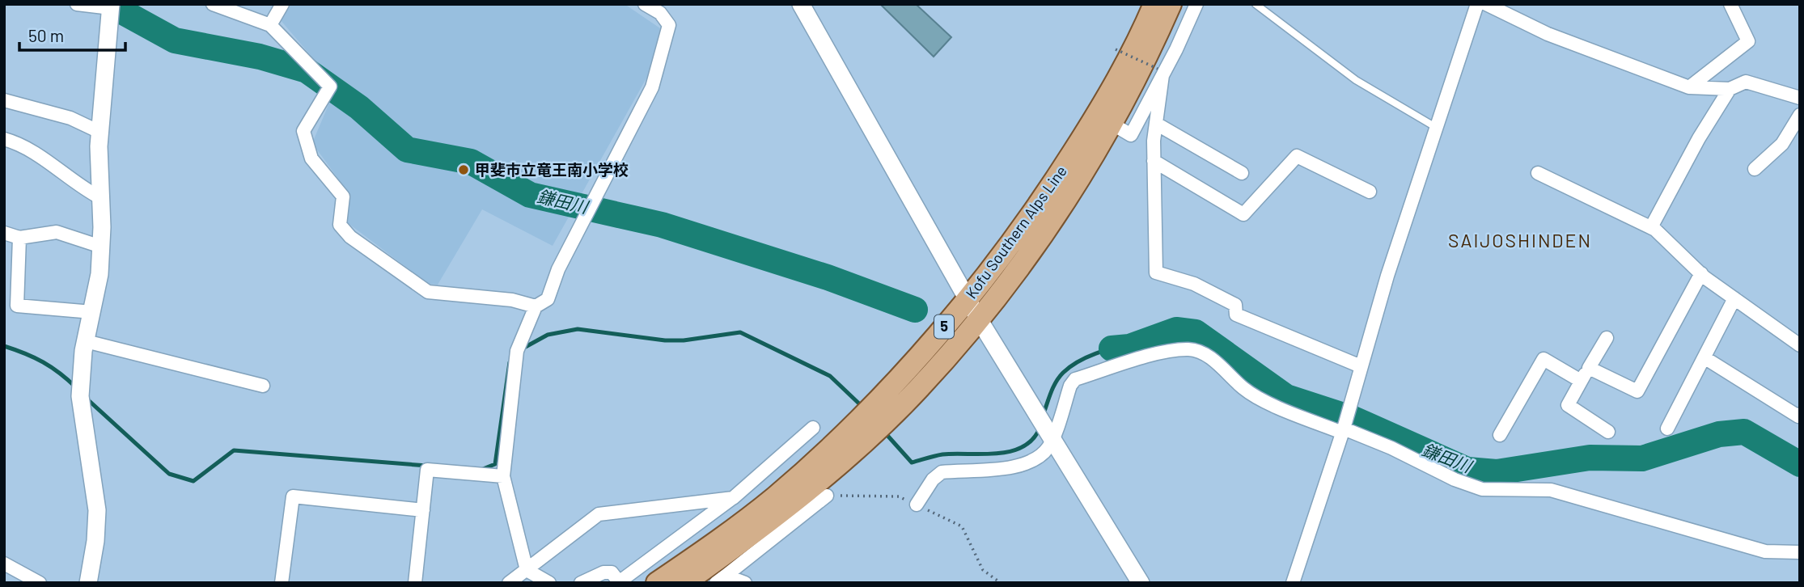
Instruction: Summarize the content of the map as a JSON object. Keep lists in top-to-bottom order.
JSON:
{
  "streets": {
    "main road": ["Kofu Southern Alps Line", "5"]
  },
  "districts": ["SAIJOSHINDEN"],
  "water": ["鎌田川"],
  "places": ["甲斐市立竜王南小学校"],
  "scale_bar": "50 m"
}
